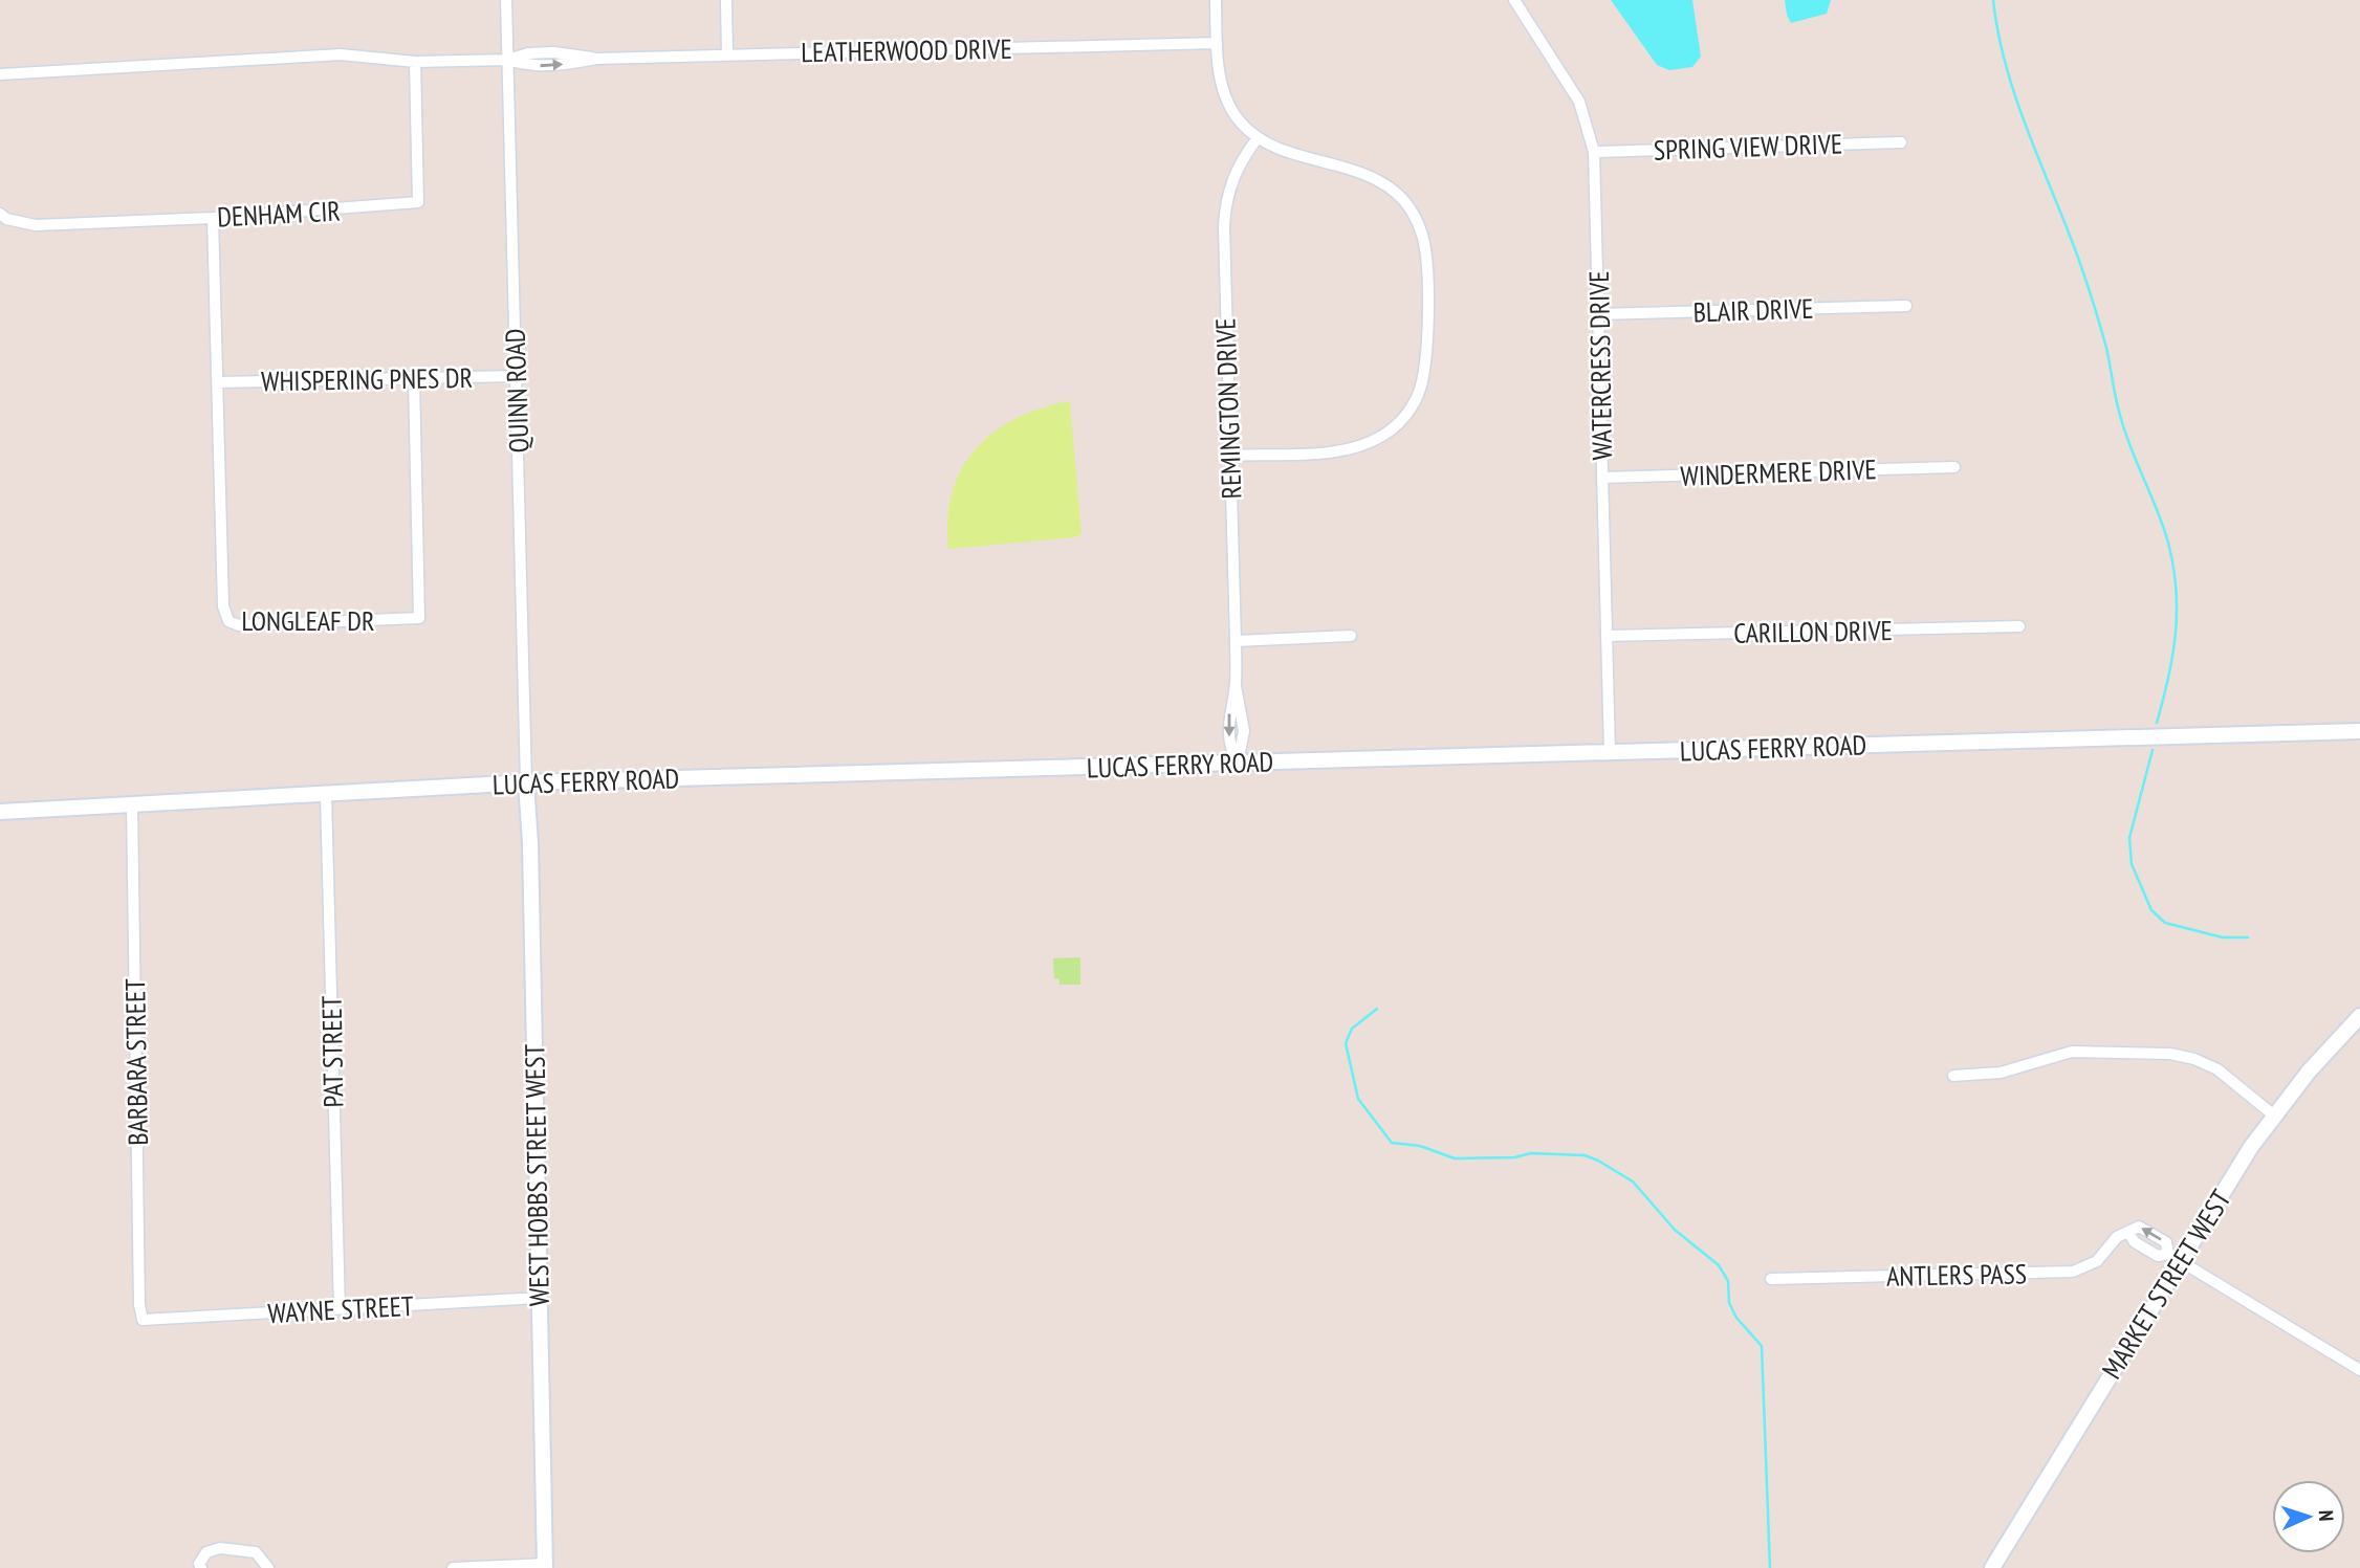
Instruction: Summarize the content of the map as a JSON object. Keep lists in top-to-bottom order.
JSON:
{
  "streets": {
    "street": [
      "LEATHERWOOD DRIVE",
      "SPRING VIEW DRIVE",
      "DENHAM CIR",
      "BLAIR DRIVE",
      "WATERCRESS DRIVE",
      "WHISPERING PNES DR",
      "QUINN ROAD",
      "REMINGTON DRIVE",
      "WINDERMERE DRIVE",
      "LONGLEAF DR",
      "CARILLON DRIVE",
      "LUCAS FERRY ROAD",
      "PAT STREET",
      "BARBARA STREET",
      "WEST HOBBS STREET WEST",
      "ANTLERS PASS",
      "MARKET STREET WEST",
      "WAYNE STREET"
    ]
  },
  "crossings": [
    ["LEATHERWOOD DRIVE", "QUINN ROAD"],
    ["SPRING VIEW DRIVE", "WATERCRESS DRIVE"],
    ["DENHAM CIR", "LONGLEAF DR"],
    ["BLAIR DRIVE", "WATERCRESS DRIVE"],
    ["WATERCRESS DRIVE", "WINDERMERE DRIVE"],
    ["WATERCRESS DRIVE", "CARILLON DRIVE"],
    ["WATERCRESS DRIVE", "LUCAS FERRY ROAD"],
    ["WHISPERING PNES DR", "QUINN ROAD"],
    ["WHISPERING PNES DR", "LONGLEAF DR"],
    ["QUINN ROAD", "LUCAS FERRY ROAD"],
    ["QUINN ROAD", "WEST HOBBS STREET WEST"],
    ["REMINGTON DRIVE", "LUCAS FERRY ROAD"],
    ["LUCAS FERRY ROAD", "PAT STREET"],
    ["LUCAS FERRY ROAD", "BARBARA STREET"],
    ["LUCAS FERRY ROAD", "WEST HOBBS STREET WEST"],
    ["PAT STREET", "WAYNE STREET"],
    ["BARBARA STREET", "WAYNE STREET"],
    ["WEST HOBBS STREET WEST", "WAYNE STREET"]
  ],
  "north": "right"
}
